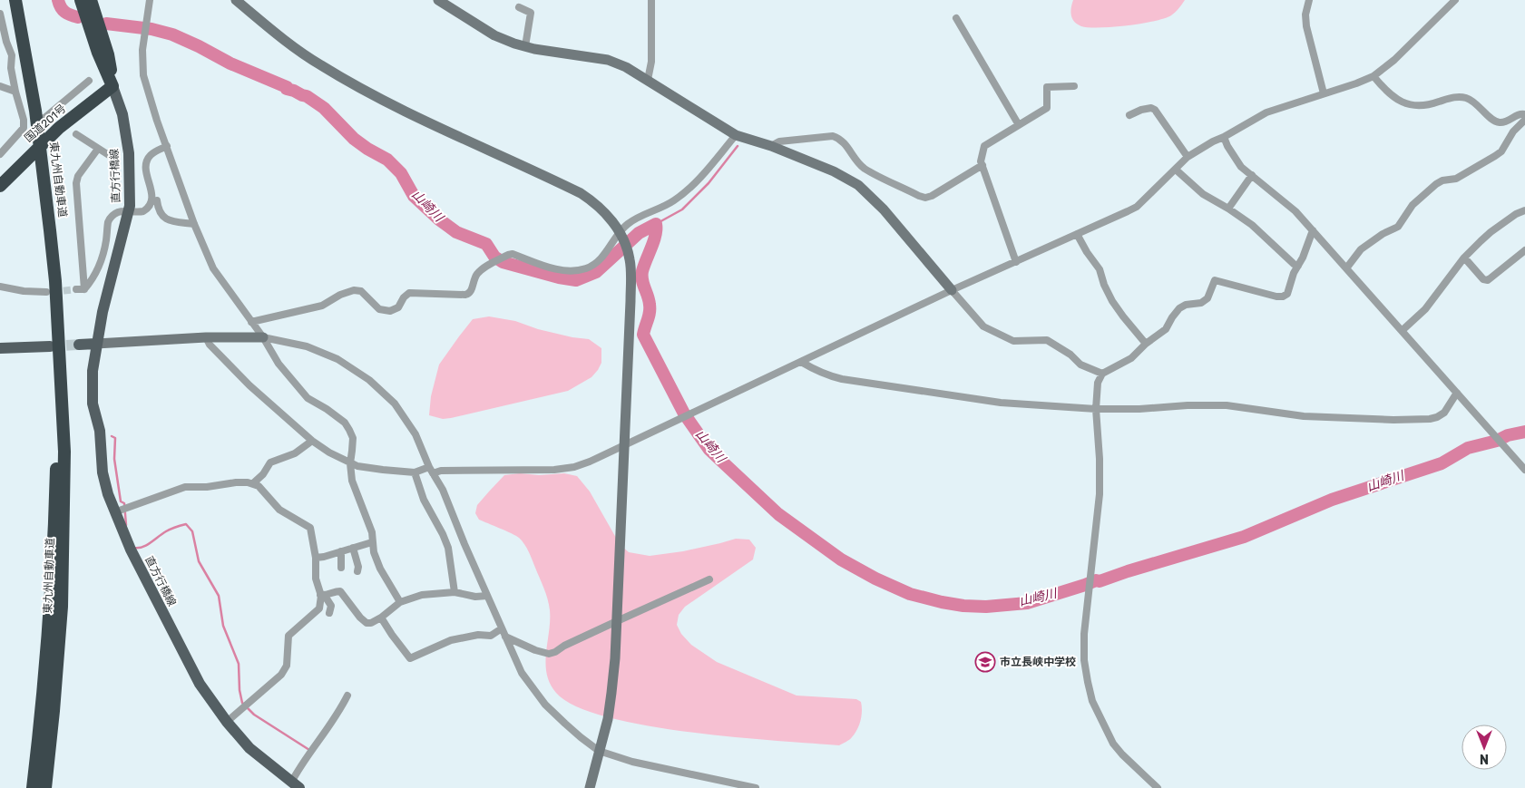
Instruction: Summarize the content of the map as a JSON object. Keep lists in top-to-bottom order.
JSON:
{
  "streets": {
    "highway": ["国道201号", "東九州自動車道"],
    "main road": ["直方行橋線"]
  },
  "crossings": [
    ["国道201号", "直方行橋線"]
  ],
  "water": ["山崎川"],
  "places": {
    "school or university": ["市立長峡中学校"]
  },
  "north": "bottom"
}
